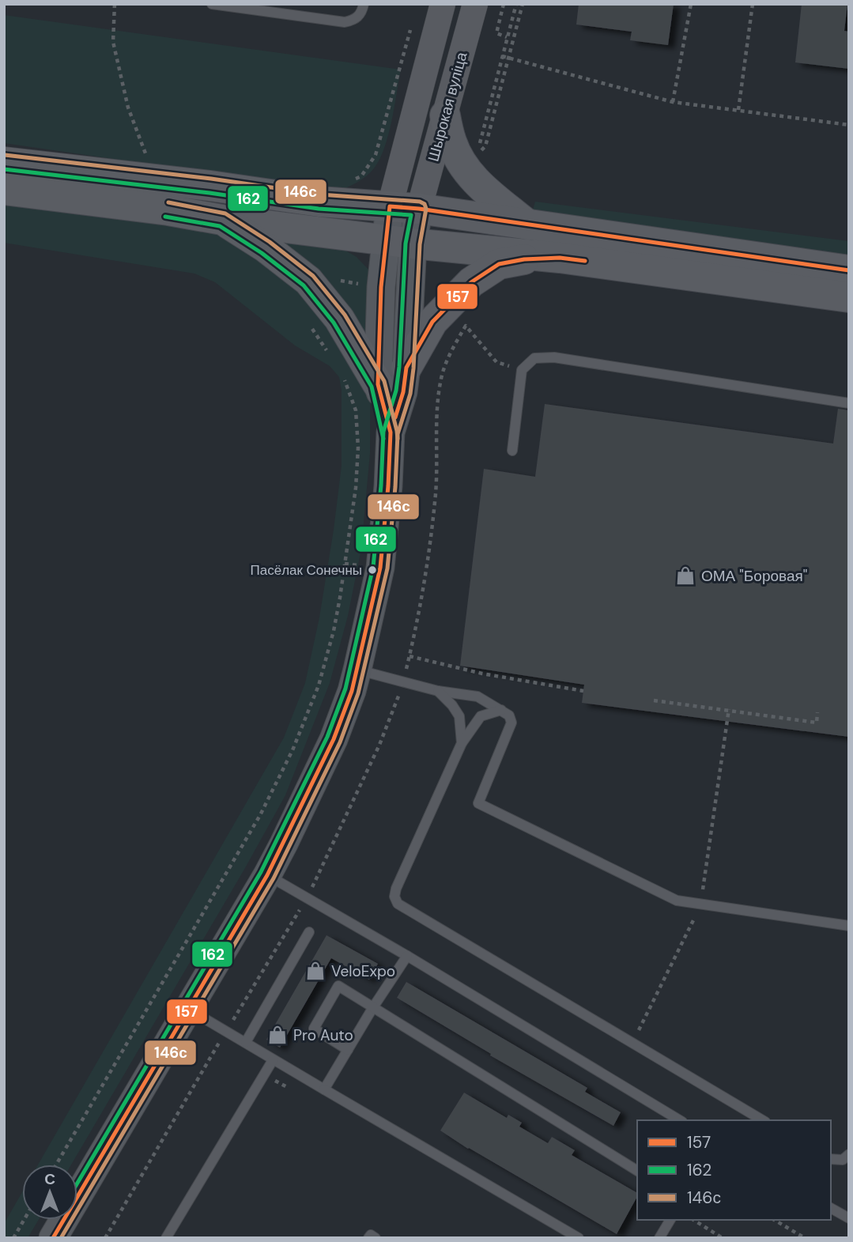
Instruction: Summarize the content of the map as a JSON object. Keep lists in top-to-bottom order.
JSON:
{
  "streets": {
    "street": ["Шырокая вуліца"]
  },
  "places": {
    "other": ["Пасёлак Сонечны"],
    "shop": ["ОМА \"Боровая\"", "VeloExpo", "Pro Auto"]
  },
  "lines": ["transit line 146с", "transit line 162", "transit line 157"],
  "legend": ["157", "162", "146с"],
  "north": "top"
}
